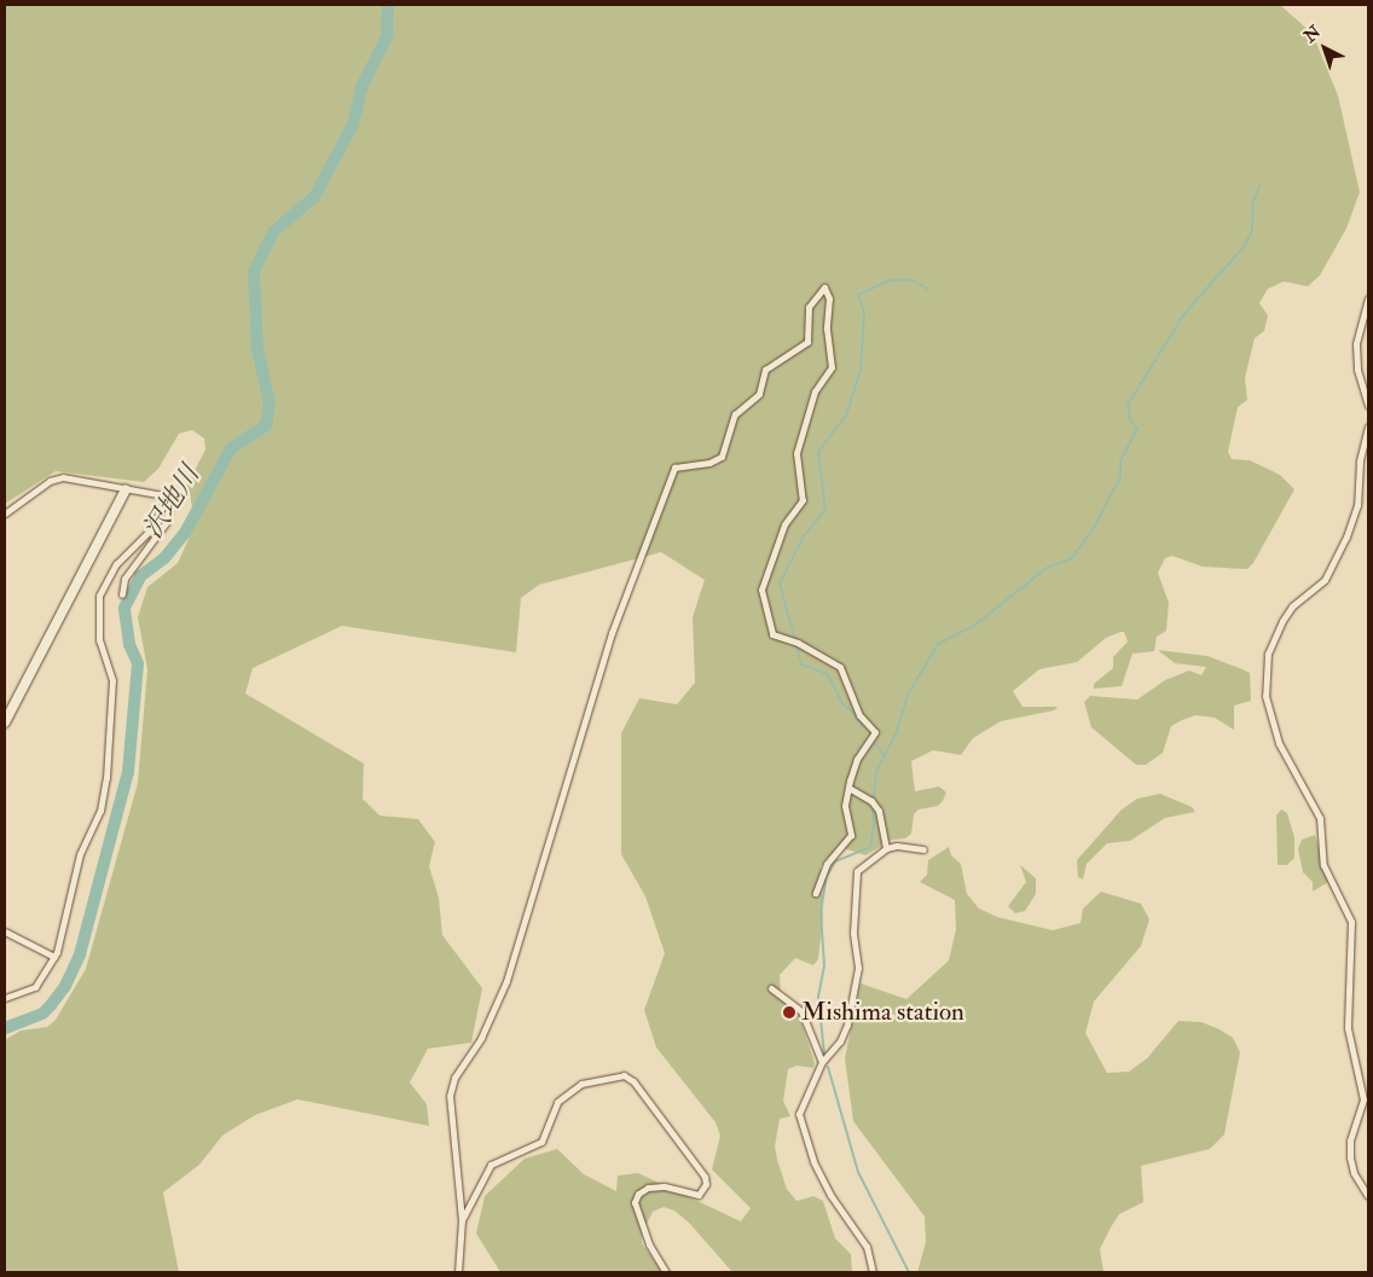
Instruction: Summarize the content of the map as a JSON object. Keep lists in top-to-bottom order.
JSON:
{
  "water": ["沢地川"],
  "places": ["Mishima station"],
  "north": "top left"
}
